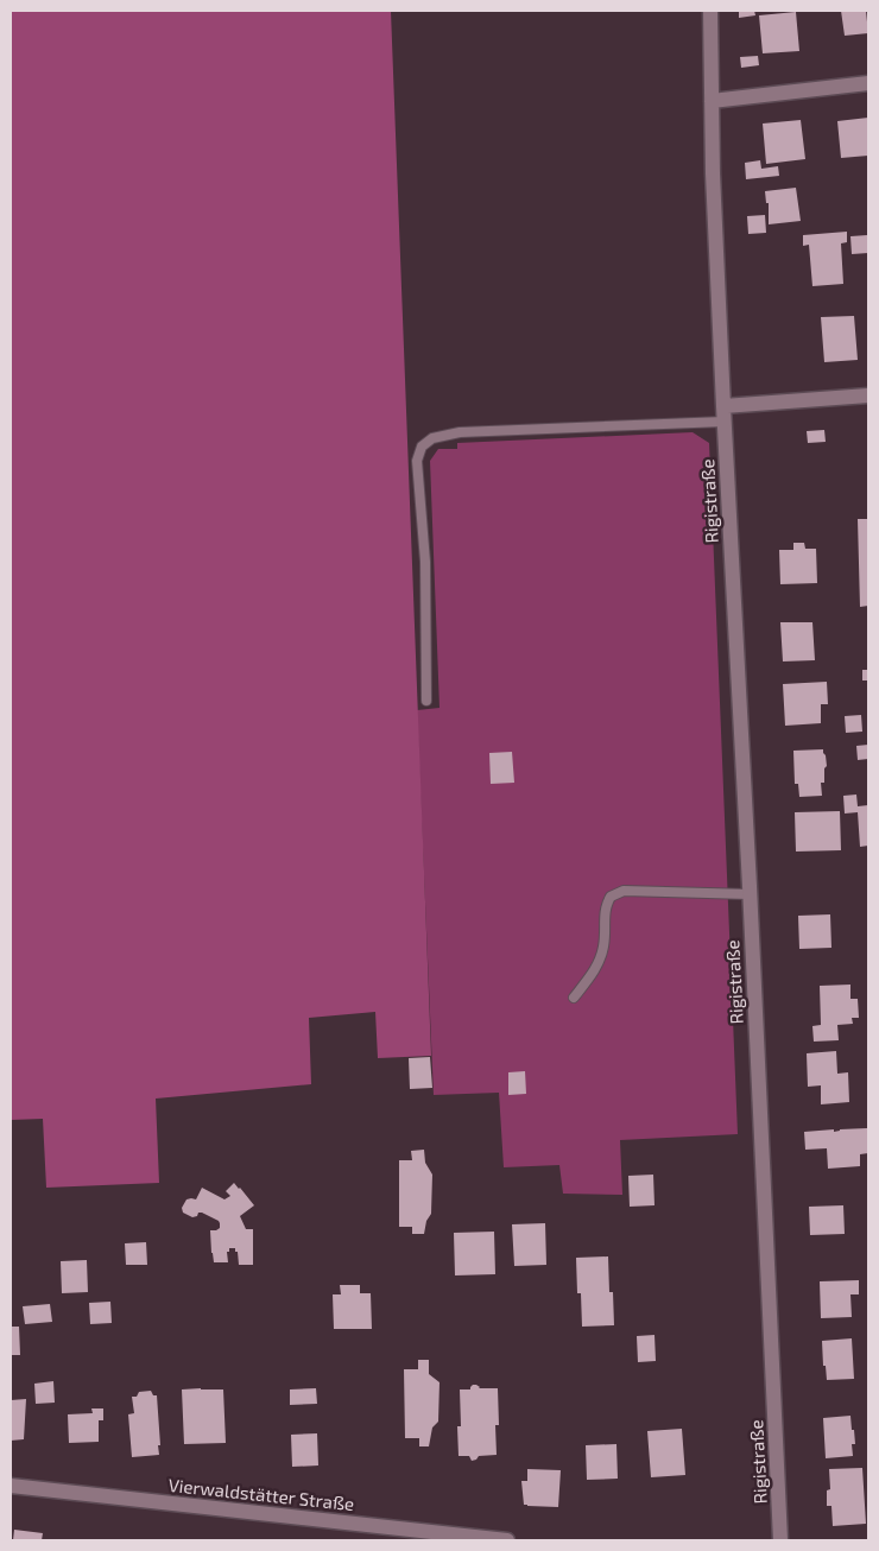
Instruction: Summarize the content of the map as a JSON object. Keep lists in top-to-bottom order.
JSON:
{
  "streets": {
    "street": ["Rigistraße", "Vierwaldstätter Straße"]
  }
}
